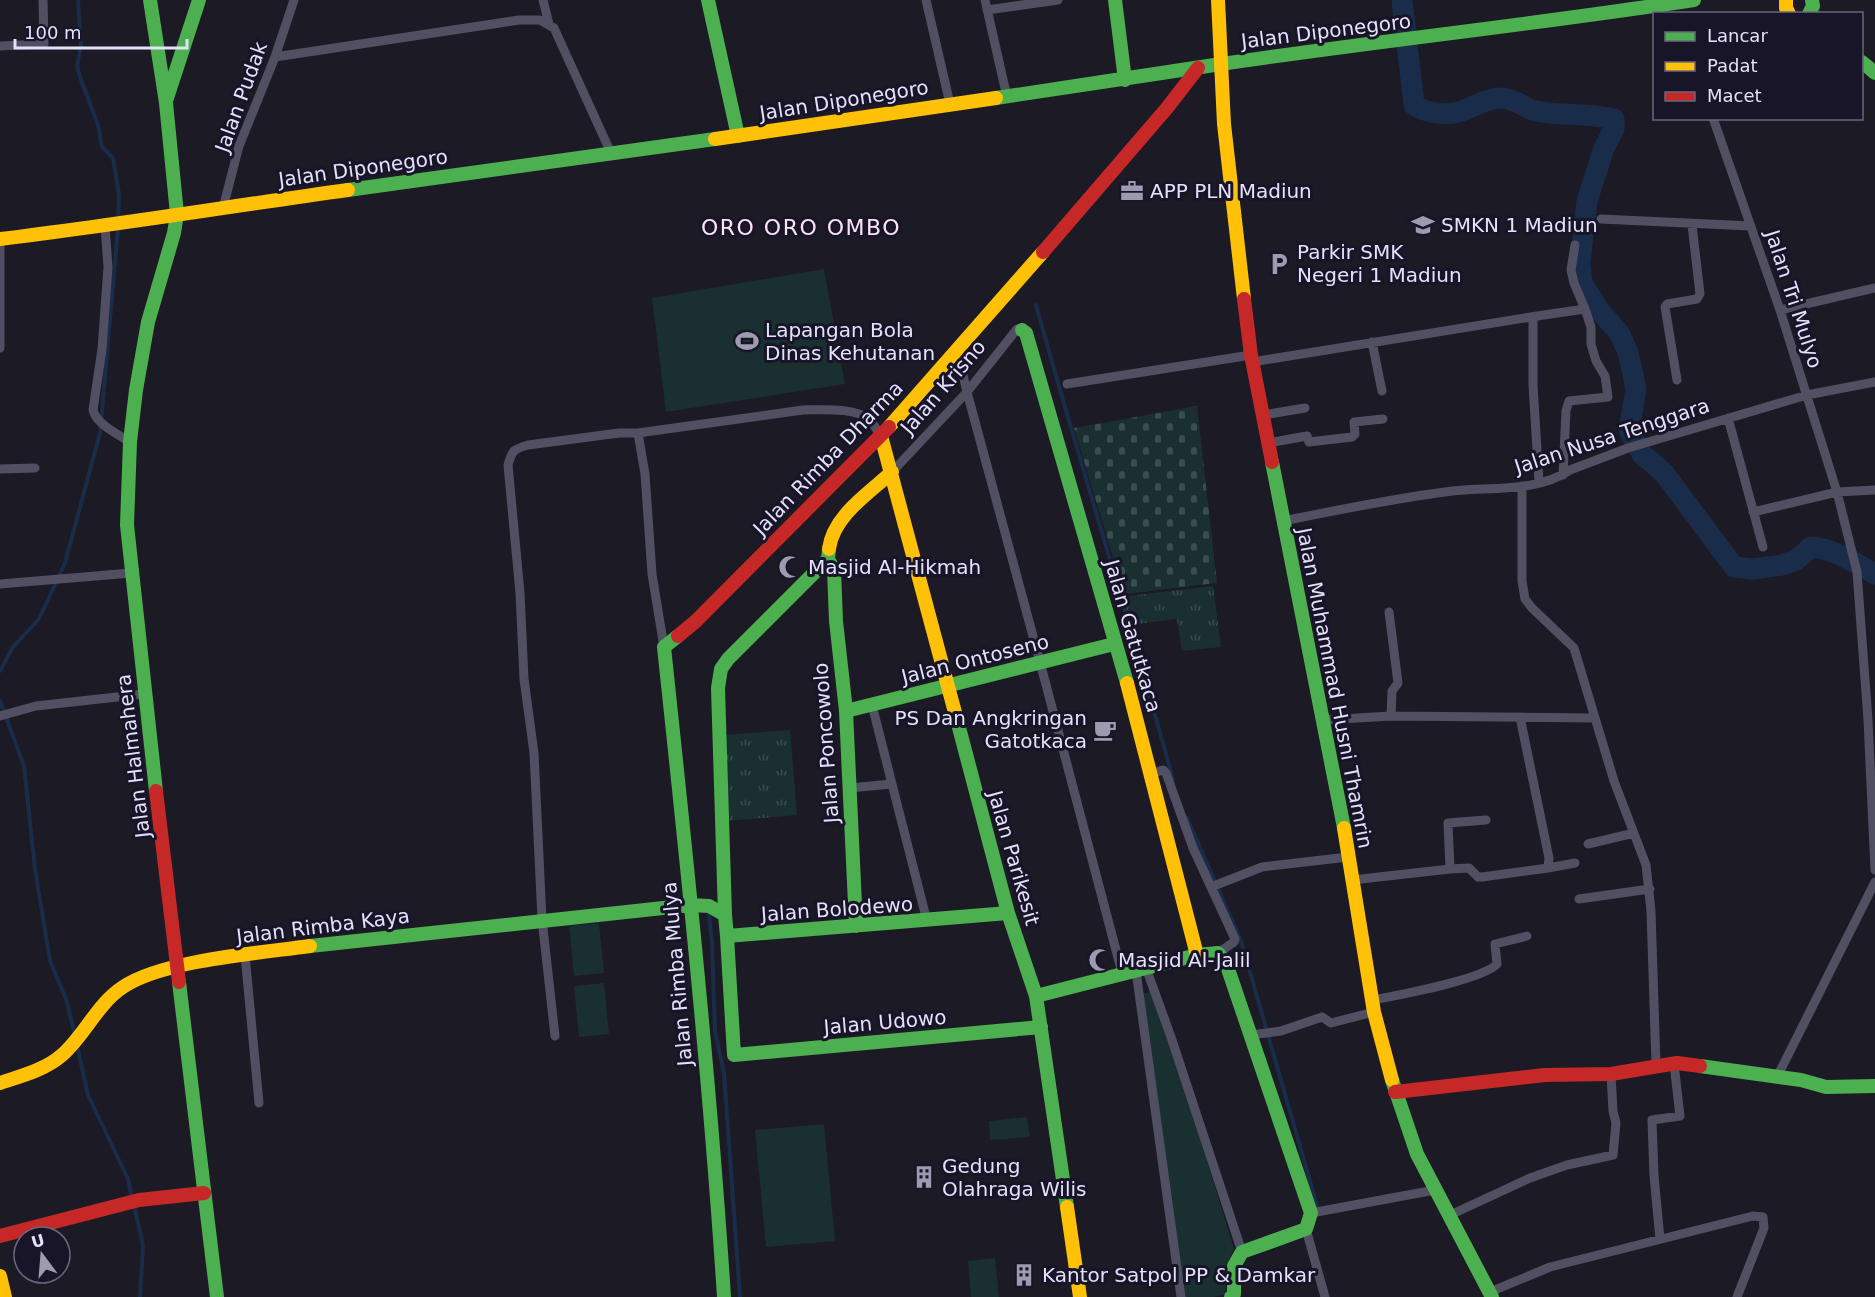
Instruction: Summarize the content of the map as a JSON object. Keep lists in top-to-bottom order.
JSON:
{
  "streets": {
    "main road": [
      "Jalan Diponegoro",
      "Jalan Rimba Dharma",
      "Jalan Gatutkaca",
      "Jalan Ontoseno",
      "Jalan Muhammad Husni Thamrin",
      "Jalan Poncowolo",
      "Jalan Halmahera",
      "Jalan Parikesit",
      "Jalan Bolodewo",
      "Jalan Rimba Kaya",
      "Jalan Rimba Mulya",
      "Jalan Udowo"
    ],
    "street": [
      "Jalan Pudak",
      "Jalan Tri Mulyo",
      "Jalan Krisno",
      "Jalan Nusa Tenggara"
    ]
  },
  "crossings": [
    ["Jalan Diponegoro", "Jalan Pudak"],
    ["Jalan Diponegoro", "Jalan Rimba Dharma"],
    ["Jalan Diponegoro", "Jalan Muhammad Husni Thamrin"],
    ["Jalan Diponegoro", "Jalan Halmahera"],
    ["Jalan Tri Mulyo", "Jalan Nusa Tenggara"],
    ["Jalan Krisno", "Jalan Gatutkaca"],
    ["Jalan Krisno", "Jalan Parikesit"],
    ["Jalan Nusa Tenggara", "Jalan Muhammad Husni Thamrin"],
    ["Jalan Rimba Dharma", "Jalan Parikesit"],
    ["Jalan Rimba Dharma", "Jalan Rimba Mulya"],
    ["Jalan Gatutkaca", "Jalan Ontoseno"],
    ["Jalan Ontoseno", "Jalan Poncowolo"],
    ["Jalan Ontoseno", "Jalan Parikesit"],
    ["Jalan Poncowolo", "Jalan Bolodewo"],
    ["Jalan Halmahera", "Jalan Rimba Kaya"],
    ["Jalan Parikesit", "Jalan Bolodewo"],
    ["Jalan Parikesit", "Jalan Udowo"],
    ["Jalan Bolodewo", "Jalan Udowo"],
    ["Jalan Rimba Kaya", "Jalan Rimba Mulya"]
  ],
  "districts": ["ORO ORO OMBO"],
  "places": {
    "office": ["APP PLN Madiun"],
    "school or university": ["SMKN 1 Madiun"],
    "parking": ["Parkir SMK Negeri 1 Madiun"],
    "sports": ["Lapangan Bola Dinas Kehutanan"],
    "mosque": ["Masjid Al-Hikmah", "Masjid Al-Jalil"],
    "cafe": ["PS Dan Angkringan Gatotkaca"],
    "building": ["Gedung Olahraga Wilis", "Kantor Satpol PP & Damkar"]
  },
  "legend": ["Lancar", "Padat", "Macet"],
  "scale_bar": "100 m",
  "north": "top"
}
